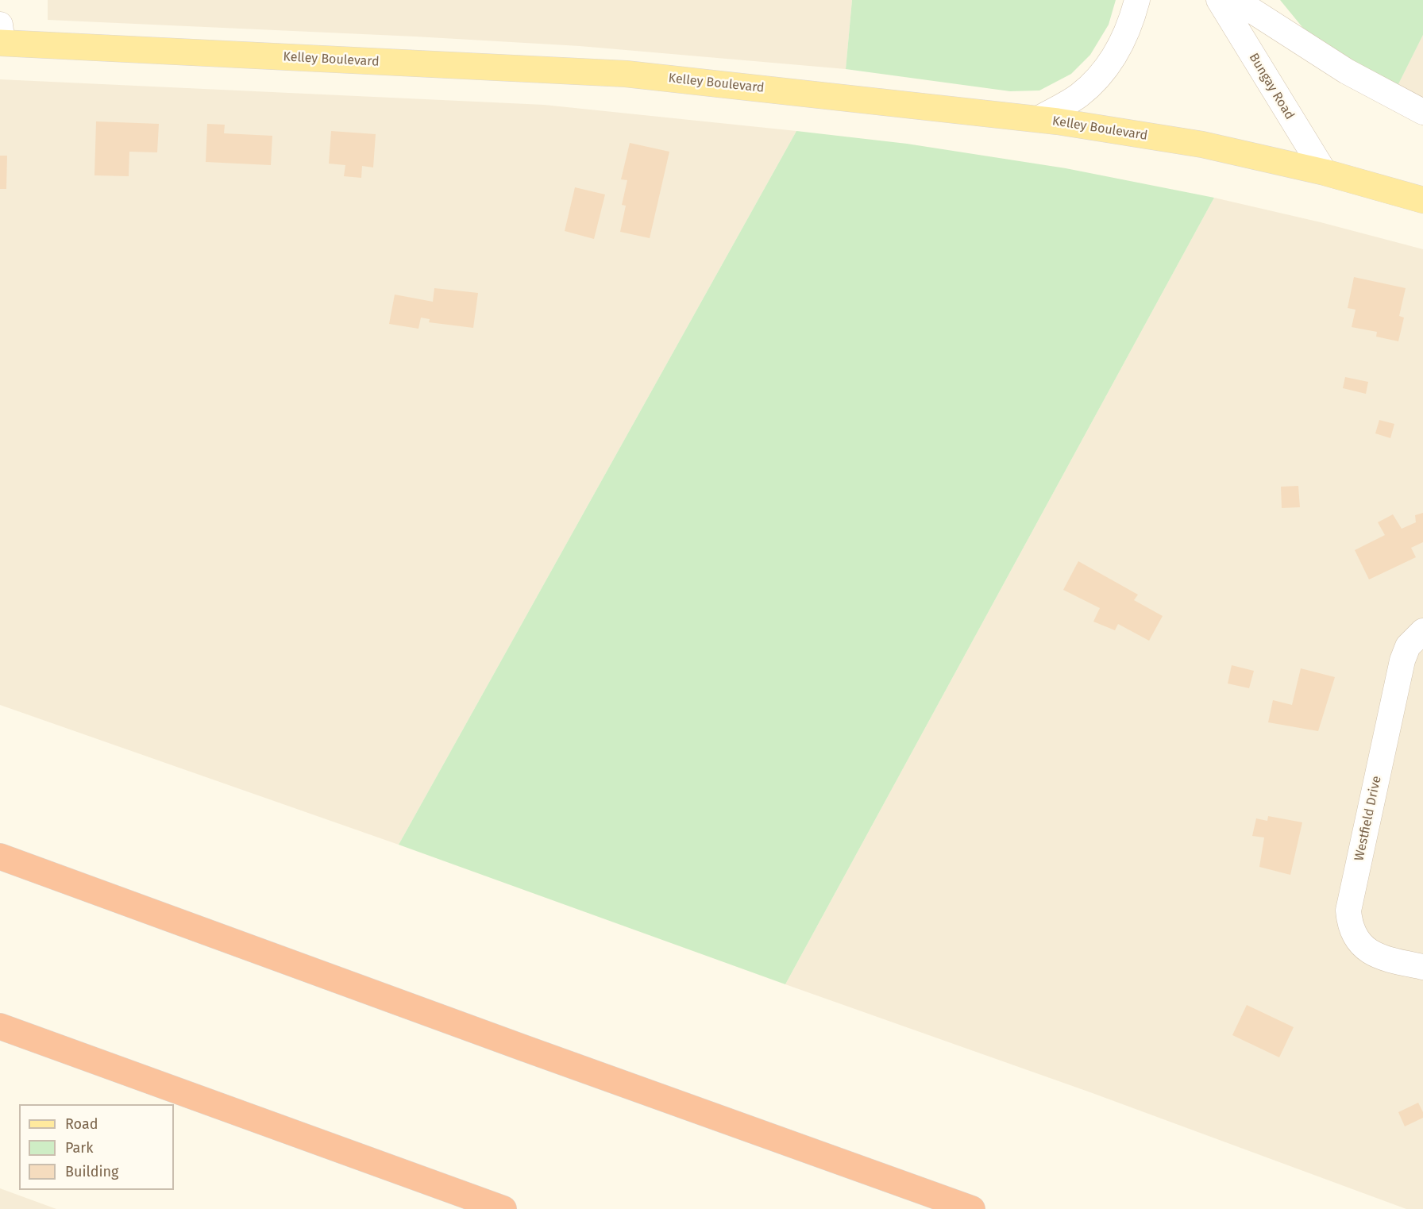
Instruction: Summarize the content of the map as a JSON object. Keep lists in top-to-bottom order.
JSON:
{
  "streets": {
    "main road": ["Kelley Boulevard"],
    "street": ["Bungay Road", "Westfield Drive"]
  },
  "crossings": [
    ["Kelley Boulevard", "Bungay Road"]
  ],
  "legend": ["Road", "Park", "Building"]
}
